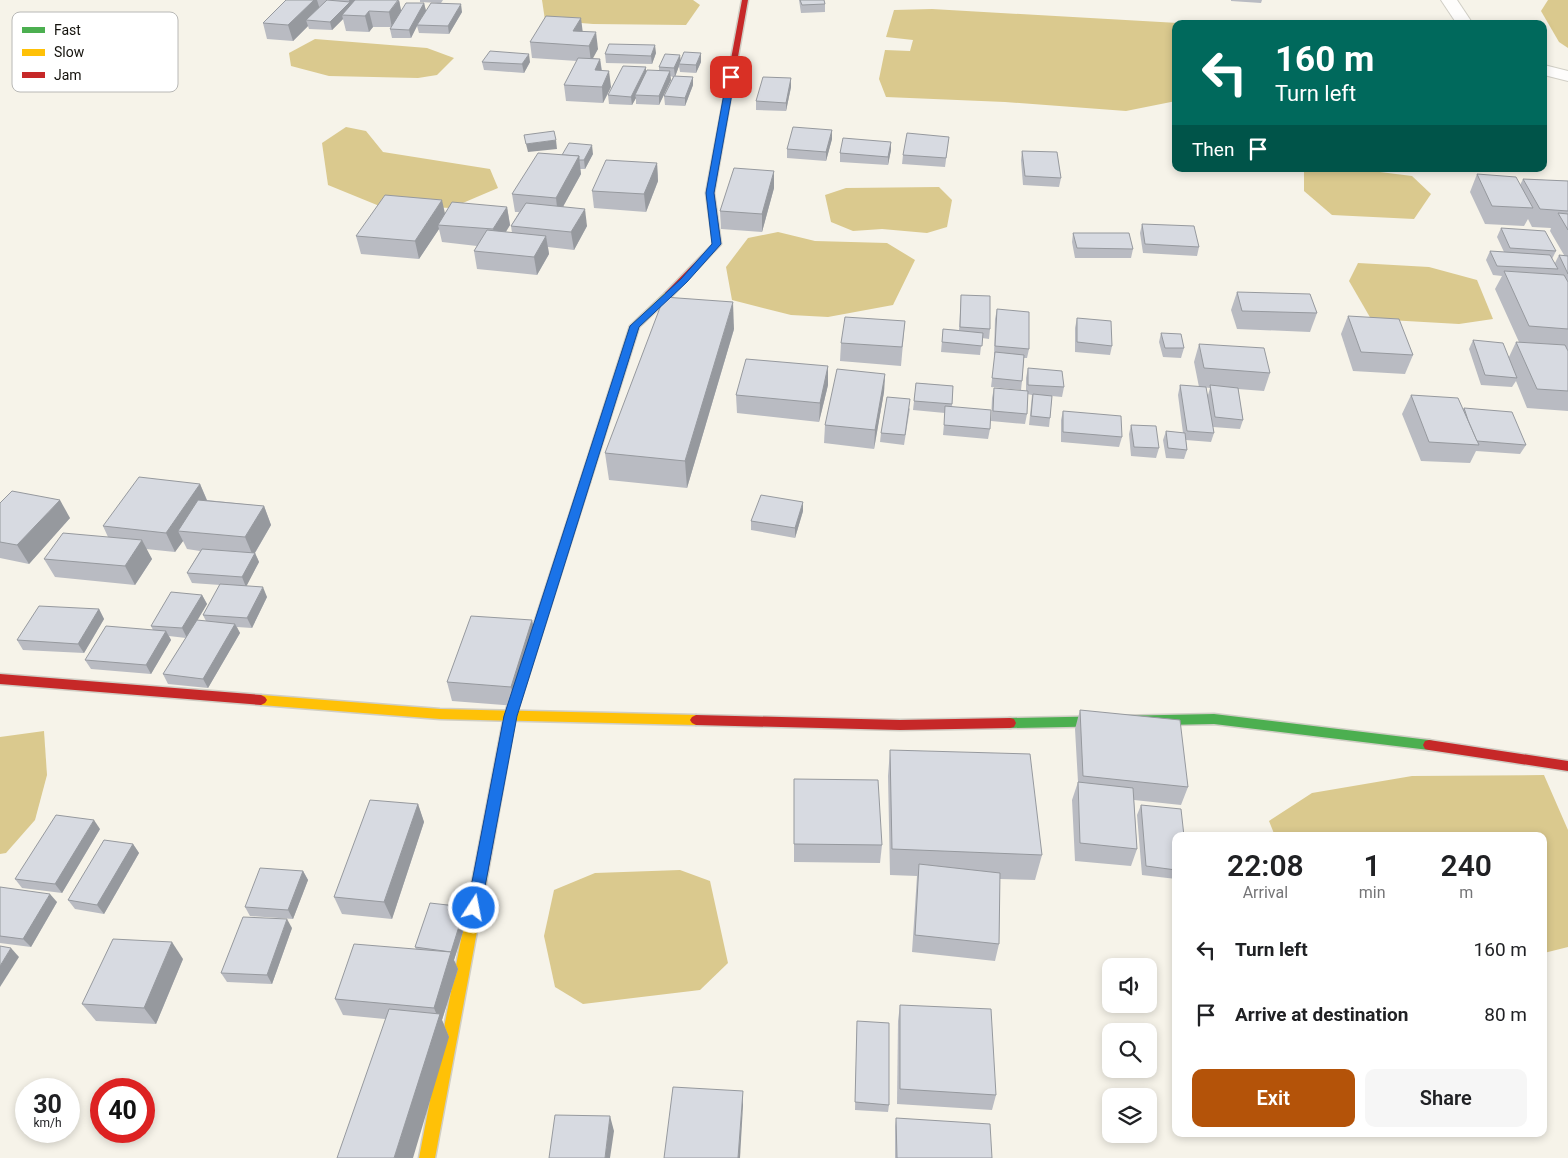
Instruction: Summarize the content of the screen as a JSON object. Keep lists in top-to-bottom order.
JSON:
{
  "legend": ["Fast", "Slow", "Jam"],
  "page": {
    "turn": ["160 m", "Turn left"],
    "then": "Then",
    "eta": [
      "22:08",
      "Arrival",
      "1",
      "min",
      "240",
      "m"
    ],
    "list": [
      {
        "name": "Turn left",
        "value": "160 m"
      },
      {
        "name": "Arrive at destination",
        "value": "80 m"
      }
    ],
    "buttons": ["Exit", "Share"],
    "speed": "30 km/h",
    "limit": "40"
  }
}
